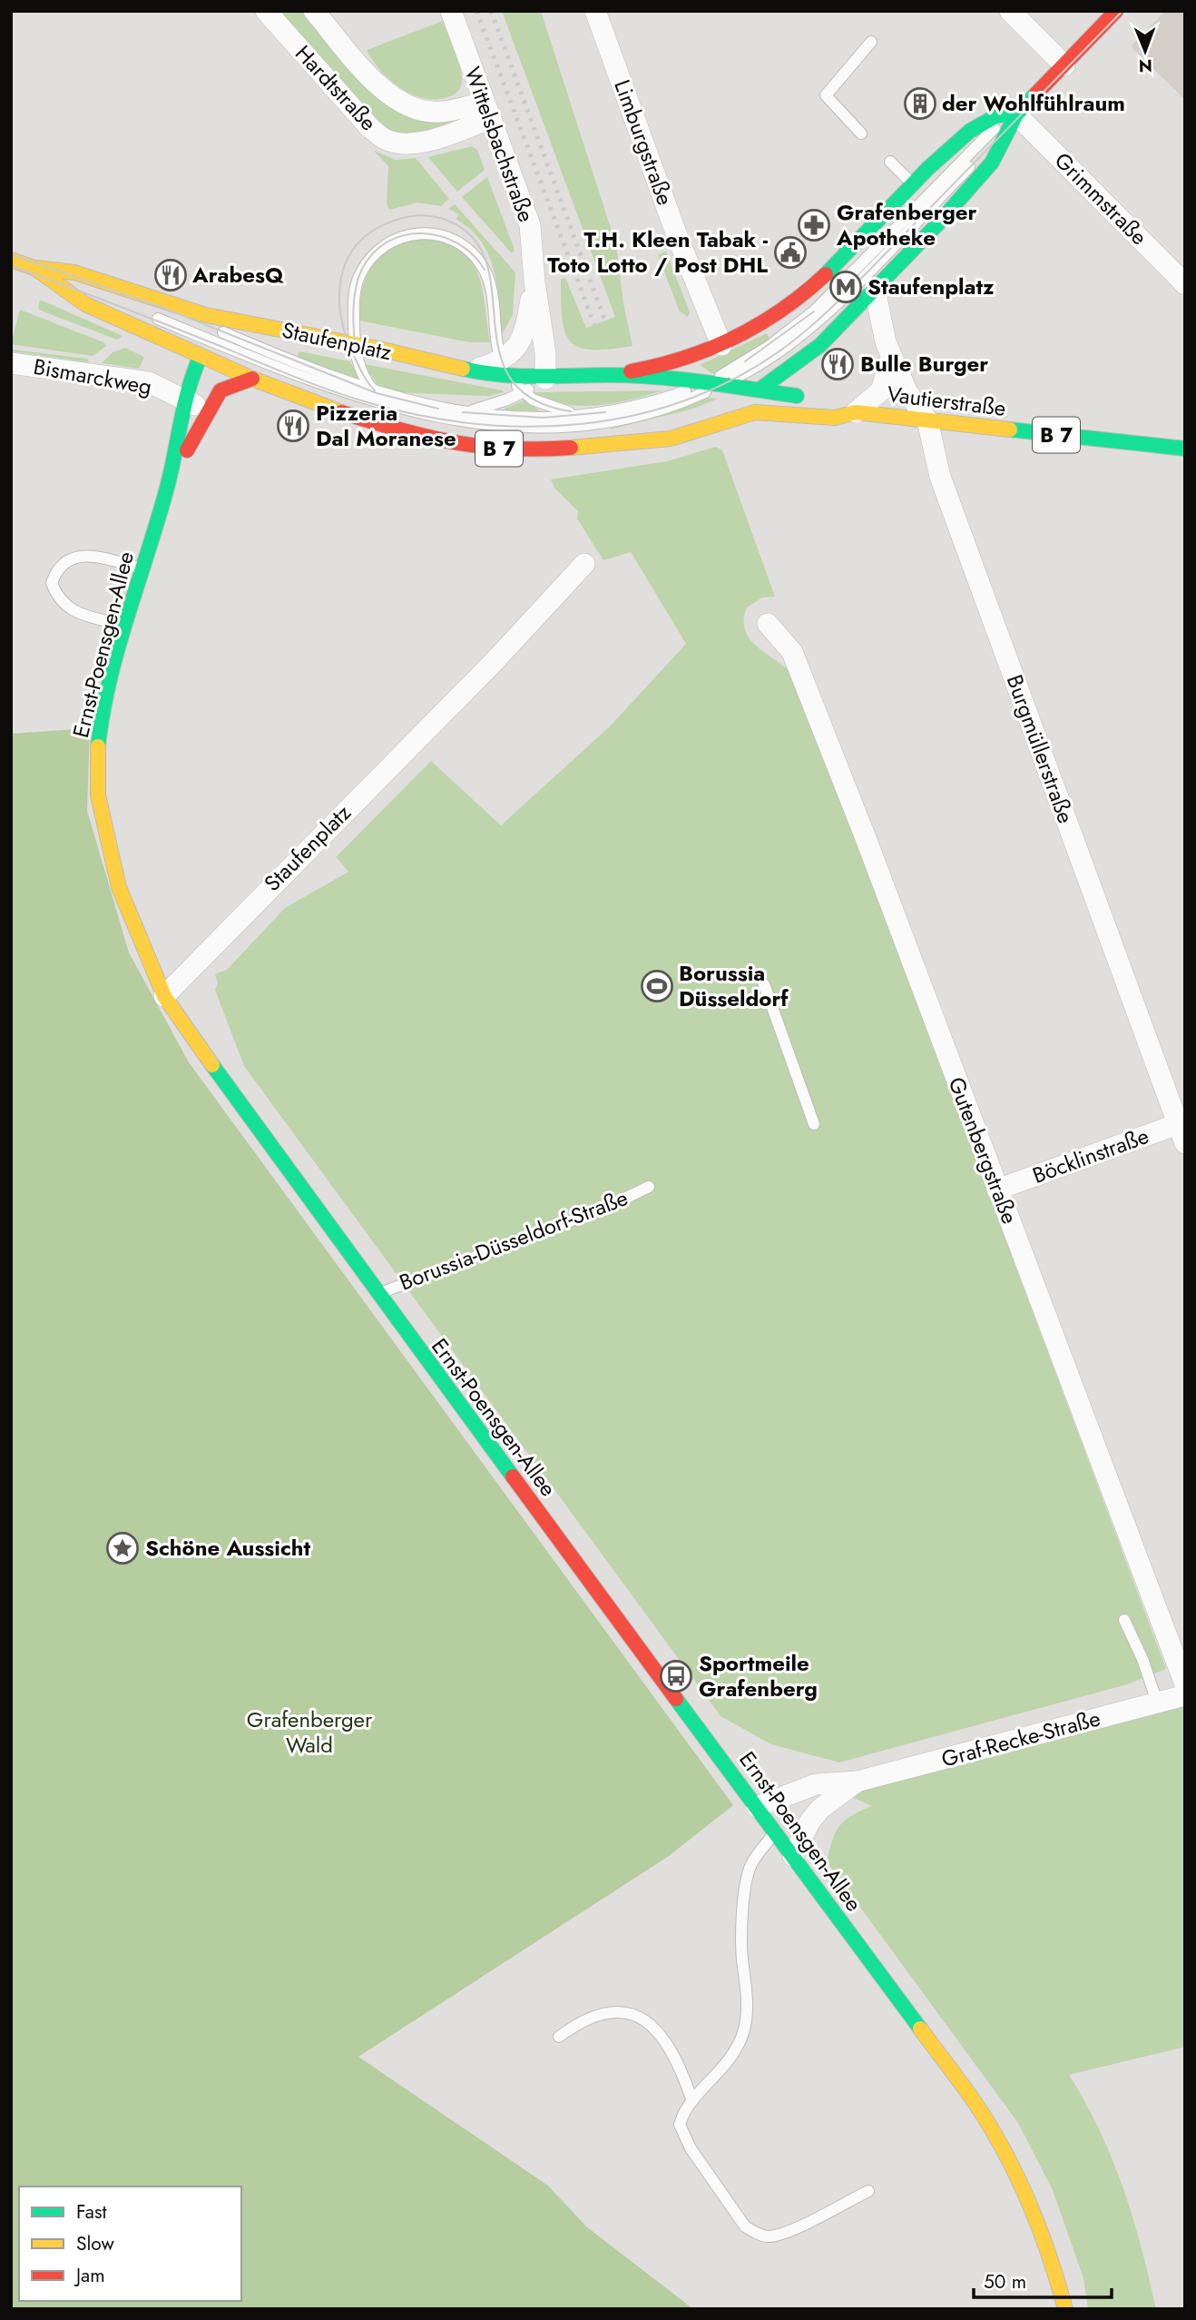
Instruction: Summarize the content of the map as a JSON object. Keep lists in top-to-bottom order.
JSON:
{
  "streets": {
    "street": [
      "Hardtstraße",
      "Limburgstraße",
      "Wittelsbachstraße",
      "Grimmstraße",
      "Staufenplatz",
      "Bismarckweg",
      "Vautierstraße",
      "B 7",
      "Ernst-Poensgen-Allee",
      "Burgmüllerstraße",
      "Gutenbergstraße",
      "Böcklinstraße",
      "Graf-Recke-Straße"
    ],
    "lane": ["Borussia-Düsseldorf-Straße"]
  },
  "crossings": [
    ["Hardtstraße", "Wittelsbachstraße"],
    ["Staufenplatz", "B 7"],
    ["Staufenplatz", "Ernst-Poensgen-Allee"],
    ["Bismarckweg", "Ernst-Poensgen-Allee"],
    ["Vautierstraße", "B 7"],
    ["Vautierstraße", "Burgmüllerstraße"],
    ["B 7", "Ernst-Poensgen-Allee"],
    ["Ernst-Poensgen-Allee", "Borussia-Düsseldorf-Straße"],
    ["Ernst-Poensgen-Allee", "Graf-Recke-Straße"],
    ["Burgmüllerstraße", "Böcklinstraße"],
    ["Gutenbergstraße", "Böcklinstraße"]
  ],
  "parks": ["Grafenberger Wald"],
  "places": {
    "building": ["der Wohlfühlraum"],
    "pharmacy": ["Grafenberger Apotheke"],
    "public building": ["T.H. Kleen Tabak - Toto Lotto / Post DHL"],
    "restaurant": ["ArabesQ", "Bulle Burger", "Pizzeria Dal Moranese"],
    "metro station": ["Staufenplatz"],
    "sports": ["Borussia Düsseldorf"],
    "place": ["Schöne Aussicht"],
    "bus stop": ["Sportmeile Grafenberg"]
  },
  "legend": ["Fast", "Slow", "Jam"],
  "scale_bar": "50 m",
  "north": "bottom"
}
